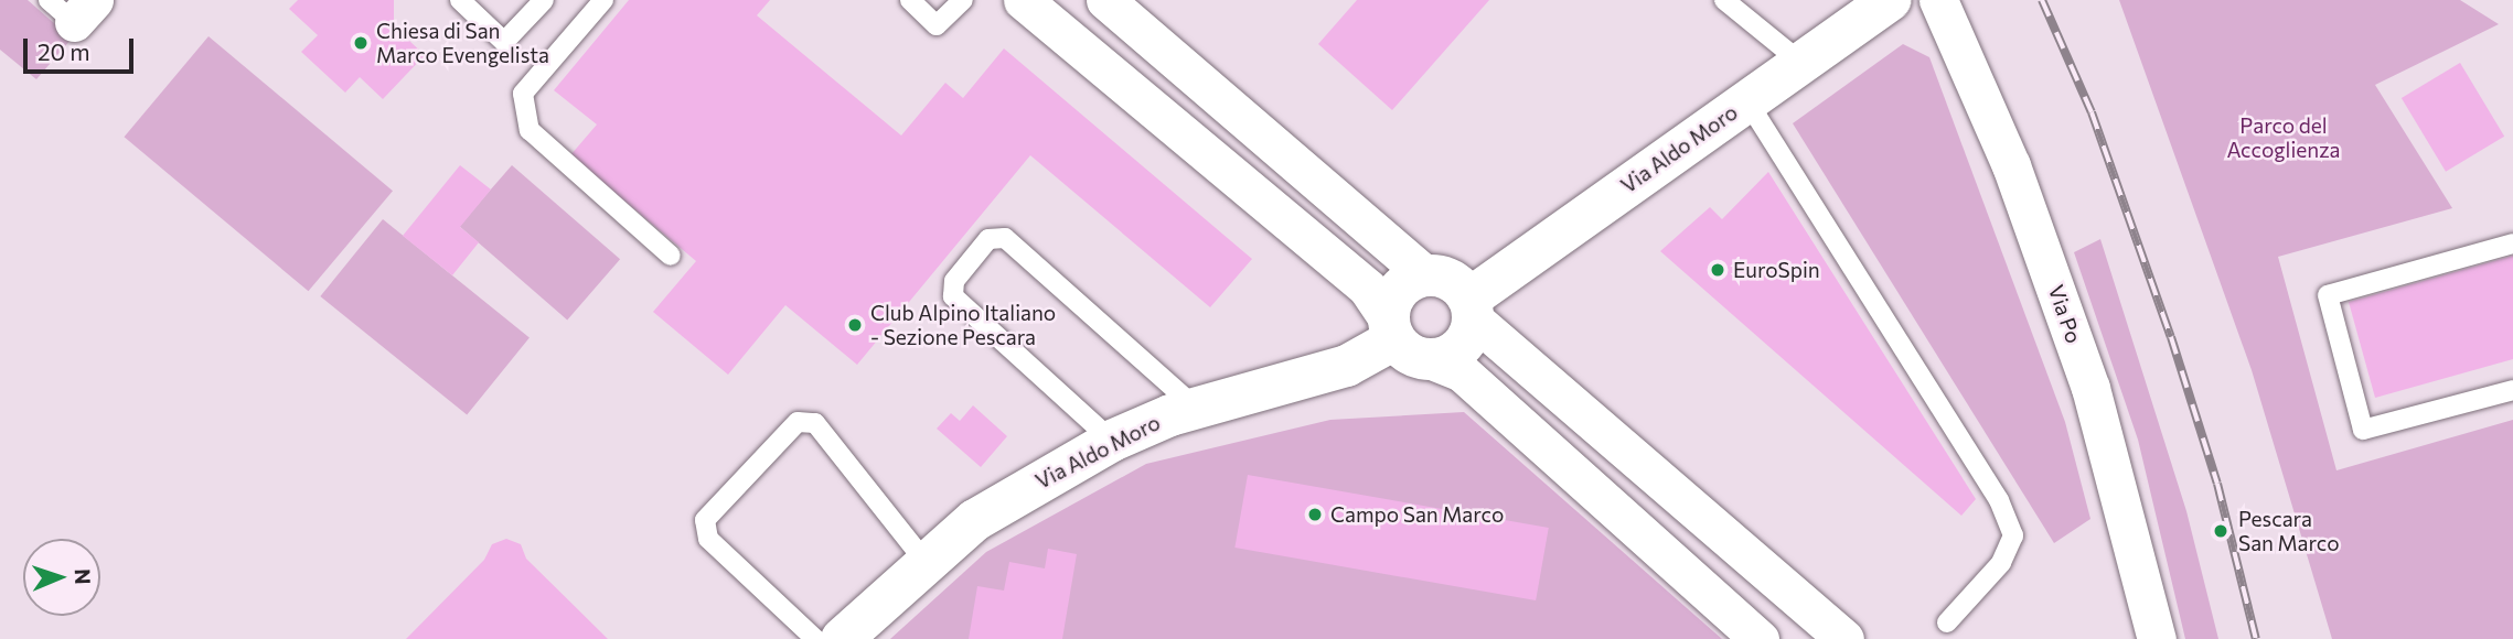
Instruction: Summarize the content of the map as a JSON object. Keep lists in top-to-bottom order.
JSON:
{
  "streets": {
    "street": ["Via Aldo Moro", "Via Po"]
  },
  "parks": ["Parco del Accoglienza"],
  "places": [
    "Chiesa di San Marco Evengelista",
    "EuroSpin",
    "Club Alpino Italiano - Sezione Pescara",
    "Campo San Marco",
    "Pescara San Marco"
  ],
  "scale_bar": "20 m",
  "north": "right"
}
